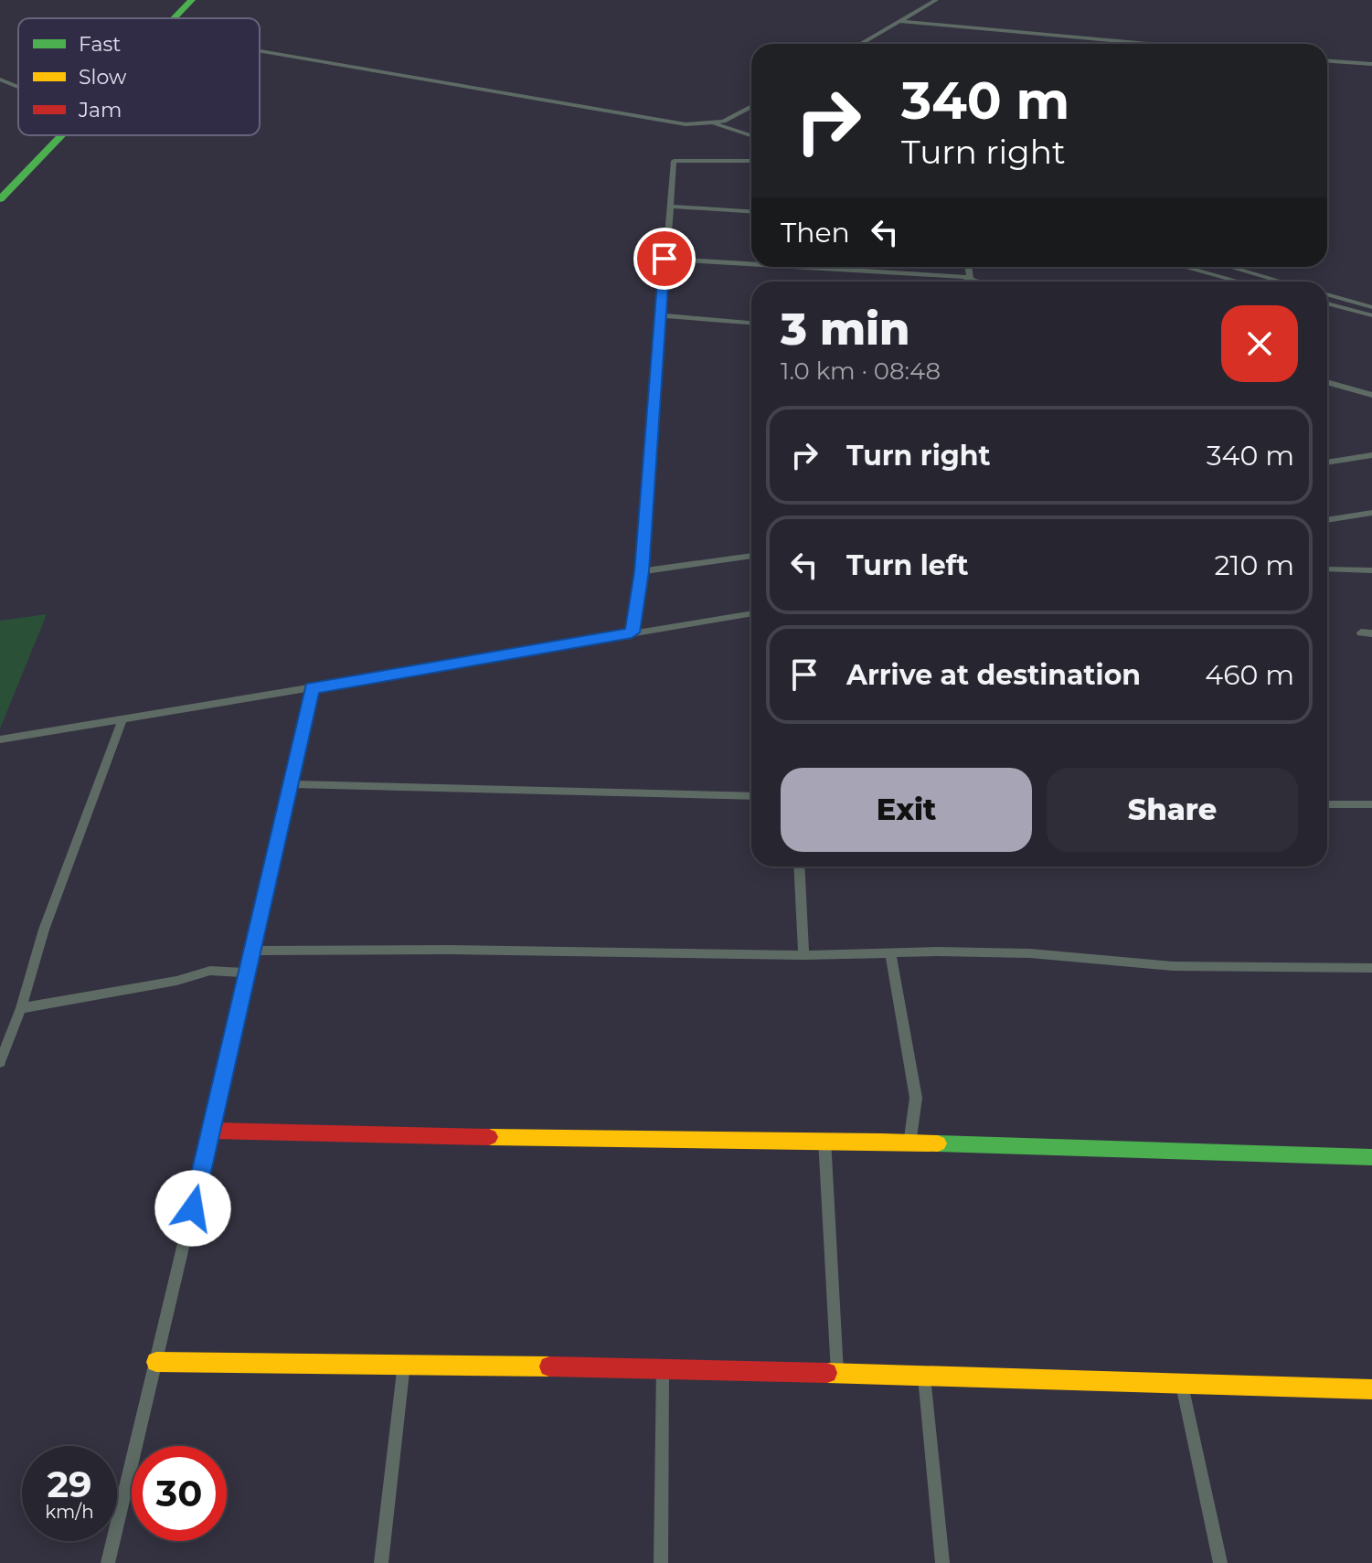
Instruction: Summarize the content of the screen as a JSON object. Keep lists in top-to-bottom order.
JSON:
{
  "legend": ["Fast", "Slow", "Jam"],
  "page": {
    "turn": ["340 m", "Turn right"],
    "then": "Then",
    "heading": ["3 min", "1.0 km · 08:48"],
    "list": [
      {
        "name": "Turn right",
        "value": "340 m"
      },
      {
        "name": "Turn left",
        "value": "210 m"
      },
      {
        "name": "Arrive at destination",
        "value": "460 m"
      }
    ],
    "buttons": ["Exit", "Share"],
    "speed": "29 km/h",
    "limit": "30"
  }
}
